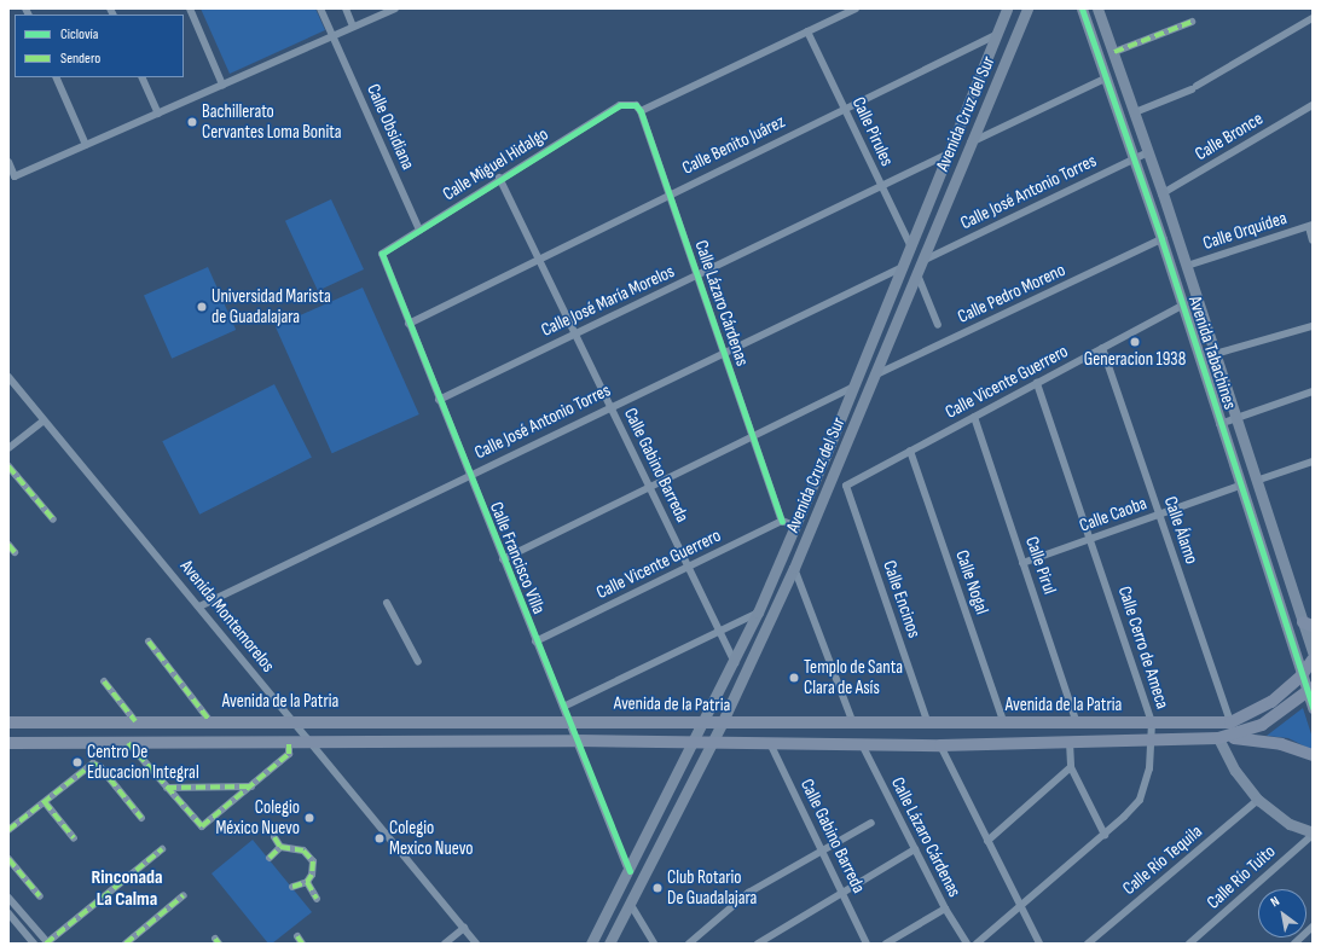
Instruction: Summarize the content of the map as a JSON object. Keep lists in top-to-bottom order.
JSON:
{
  "streets": {
    "main road": ["Avenida Cruz del Sur", "Avenida Tabachines", "Avenida de la Patria"],
    "street": [
      "Calle Obsidiana",
      "Calle Pirules",
      "Calle Bronce",
      "Calle Benito Juárez",
      "Calle Miguel Hidalgo",
      "Calle José Antonio Torres",
      "Calle Orquídea",
      "Calle Pedro Moreno",
      "Calle José María Morelos",
      "Calle Lázaro Cárdenas",
      "Calle Vicente Guerrero",
      "Calle Gabino Barreda",
      "Calle Caoba",
      "Calle Álamo",
      "Calle Francisco Villa",
      "Calle Pirul",
      "Calle Nogal",
      "Calle Encinos",
      "Avenida Montemorelos",
      "Calle Cerro de Ameca",
      "Calle Río Tequila",
      "Calle Río Tuito"
    ]
  },
  "crossings": [
    ["Avenida Cruz del Sur", "Calle Pirules"],
    ["Avenida Cruz del Sur", "Calle Benito Juárez"],
    ["Avenida Cruz del Sur", "Calle José Antonio Torres"],
    ["Avenida Cruz del Sur", "Calle Pedro Moreno"],
    ["Avenida Cruz del Sur", "Calle José María Morelos"],
    ["Avenida Cruz del Sur", "Calle Gabino Barreda"],
    ["Avenida Cruz del Sur", "Calle Francisco Villa"],
    ["Avenida Cruz del Sur", "Avenida de la Patria"],
    ["Calle Obsidiana", "Calle Miguel Hidalgo"],
    ["Calle Pirules", "Calle Benito Juárez"],
    ["Calle Pirules", "Calle José María Morelos"],
    ["Calle Bronce", "Avenida Tabachines"],
    ["Calle Benito Juárez", "Calle Lázaro Cárdenas"],
    ["Calle Benito Juárez", "Calle Gabino Barreda"],
    ["Calle Benito Juárez", "Calle Francisco Villa"],
    ["Calle Miguel Hidalgo", "Calle Lázaro Cárdenas"],
    ["Calle Miguel Hidalgo", "Calle Gabino Barreda"],
    ["Calle Miguel Hidalgo", "Calle Francisco Villa"],
    ["Calle José Antonio Torres", "Calle Lázaro Cárdenas"],
    ["Calle José Antonio Torres", "Avenida Tabachines"],
    ["Calle José Antonio Torres", "Calle Gabino Barreda"],
    ["Calle José Antonio Torres", "Calle Francisco Villa"],
    ["Calle José Antonio Torres", "Avenida Montemorelos"],
    ["Calle Orquídea", "Avenida Tabachines"],
    ["Calle Pedro Moreno", "Avenida Tabachines"],
    ["Calle José María Morelos", "Calle Lázaro Cárdenas"],
    ["Calle José María Morelos", "Calle Gabino Barreda"],
    ["Calle José María Morelos", "Calle Francisco Villa"],
    ["Calle Lázaro Cárdenas", "Calle Vicente Guerrero"],
    ["Calle Lázaro Cárdenas", "Avenida de la Patria"],
    ["Avenida Tabachines", "Calle Vicente Guerrero"],
    ["Avenida Tabachines", "Calle Caoba"],
    ["Avenida Tabachines", "Avenida de la Patria"],
    ["Calle Vicente Guerrero", "Calle Gabino Barreda"],
    ["Calle Vicente Guerrero", "Calle Álamo"],
    ["Calle Vicente Guerrero", "Calle Francisco Villa"],
    ["Calle Vicente Guerrero", "Calle Pirul"],
    ["Calle Vicente Guerrero", "Calle Nogal"],
    ["Calle Vicente Guerrero", "Calle Encinos"],
    ["Calle Vicente Guerrero", "Calle Cerro de Ameca"],
    ["Calle Gabino Barreda", "Avenida de la Patria"],
    ["Calle Caoba", "Calle Álamo"],
    ["Calle Caoba", "Calle Pirul"],
    ["Calle Caoba", "Calle Cerro de Ameca"],
    ["Calle Álamo", "Avenida de la Patria"],
    ["Calle Francisco Villa", "Avenida de la Patria"],
    ["Calle Pirul", "Avenida de la Patria"],
    ["Calle Nogal", "Avenida de la Patria"],
    ["Calle Encinos", "Avenida de la Patria"],
    ["Avenida Montemorelos", "Avenida de la Patria"],
    ["Calle Cerro de Ameca", "Avenida de la Patria"]
  ],
  "districts": ["Rinconada La Calma"],
  "places": [
    "Bachillerato Cervantes Loma Bonita",
    "Universidad Marista de Guadalajara",
    "Generacion 1938",
    "Templo de Santa Clara de Asís",
    "Centro De Educacion Integral",
    "Colegio México Nuevo",
    "Colegio Mexico Nuevo",
    "Club Rotario De Guadalajara"
  ],
  "legend": ["Ciclovía", "Sendero"],
  "north": "top left"
}
